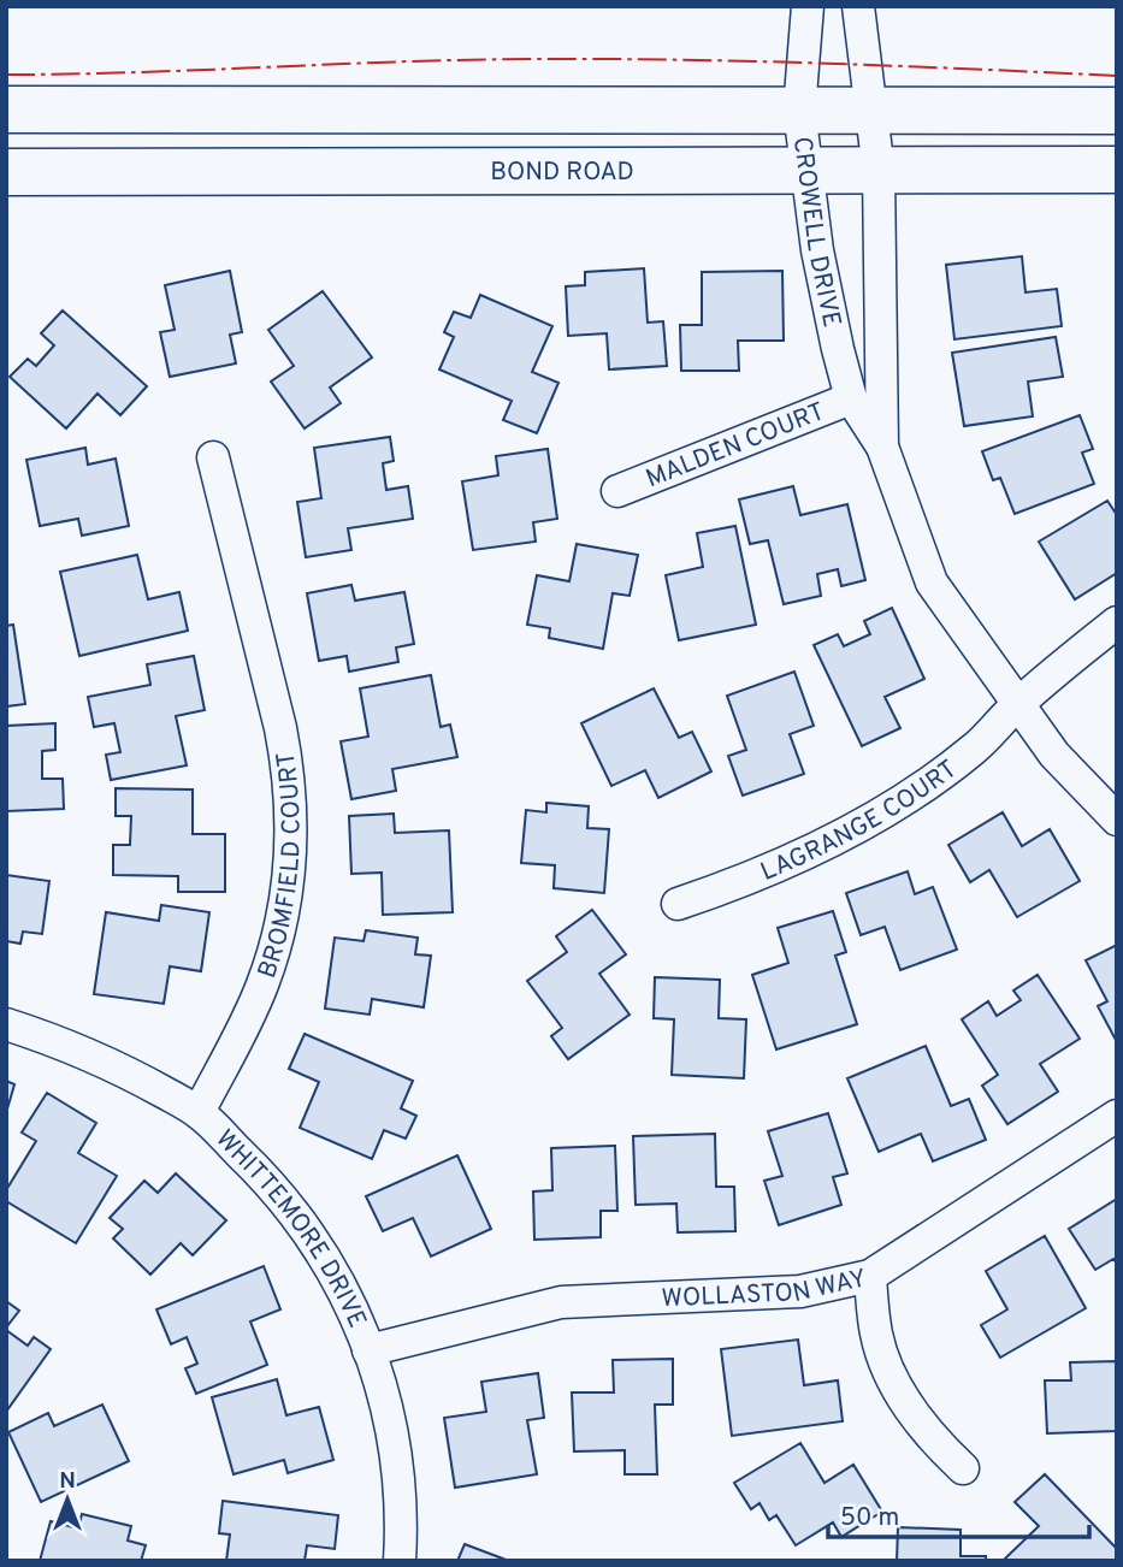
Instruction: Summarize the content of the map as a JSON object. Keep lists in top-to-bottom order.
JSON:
{
  "streets": {
    "main road": ["BOND ROAD"],
    "street": [
      "CROWELL DRIVE",
      "MALDEN COURT",
      "LAGRANGE COURT",
      "BROMFIELD COURT",
      "WHITTEMORE DRIVE",
      "WOLLASTON WAY"
    ]
  },
  "crossings": [
    ["BOND ROAD", "CROWELL DRIVE"],
    ["CROWELL DRIVE", "MALDEN COURT"],
    ["CROWELL DRIVE", "LAGRANGE COURT"],
    ["BROMFIELD COURT", "WHITTEMORE DRIVE"],
    ["WHITTEMORE DRIVE", "WOLLASTON WAY"]
  ],
  "scale_bar": "50 m",
  "north": "top"
}
